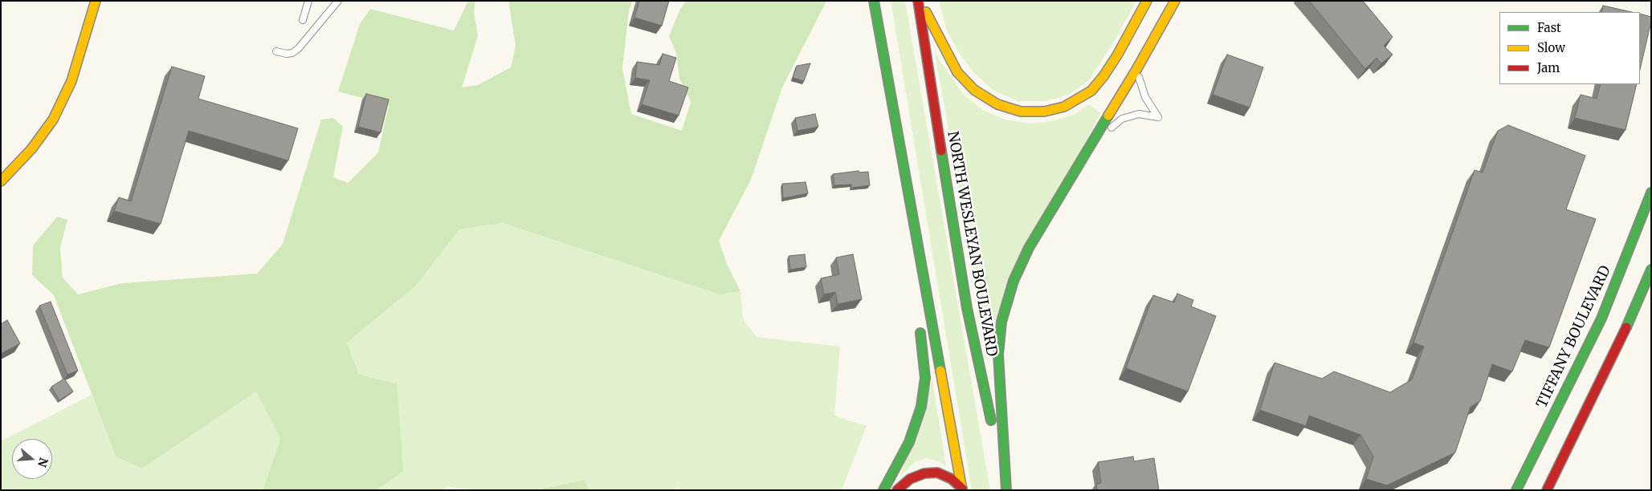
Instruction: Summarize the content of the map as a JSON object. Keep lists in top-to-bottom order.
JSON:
{
  "streets": {
    "main road": ["NORTH WESLEYAN BOULEVARD", "TIFFANY BOULEVARD"]
  },
  "legend": ["Fast", "Slow", "Jam"],
  "north": "right"
}
